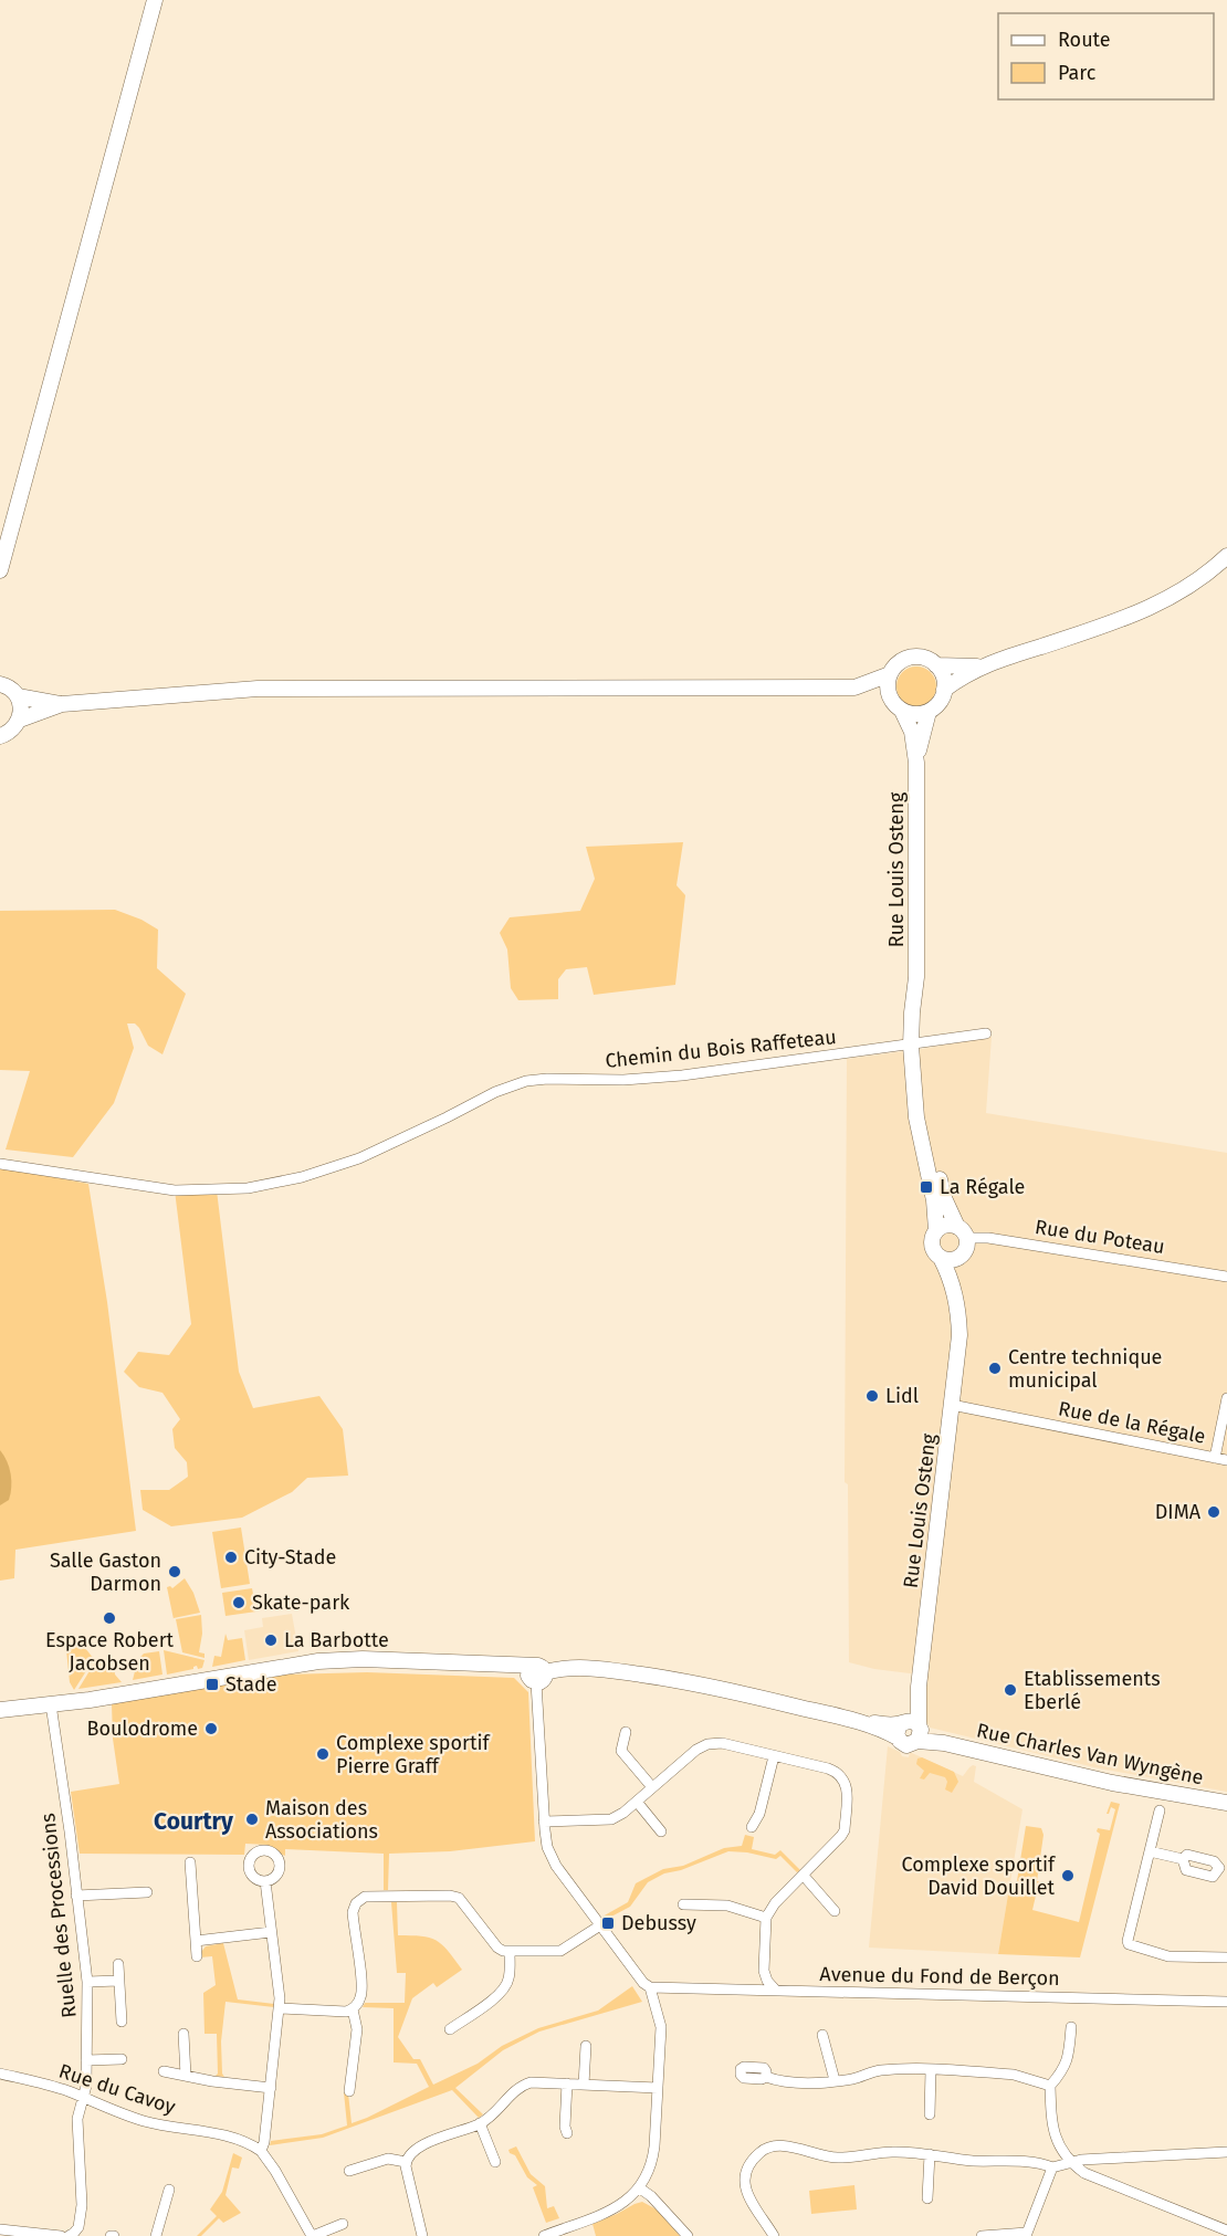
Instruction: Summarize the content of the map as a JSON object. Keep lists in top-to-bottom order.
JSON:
{
  "streets": {
    "street": [
      "Rue Louis Osteng",
      "Chemin du Bois Raffeteau",
      "Rue du Poteau",
      "Rue de la Régale",
      "Rue Charles Van Wyngène",
      "Ruelle des Processions",
      "Avenue du Fond de Berçon",
      "Rue du Cavoy"
    ]
  },
  "crossings": [
    ["Rue Louis Osteng", "Chemin du Bois Raffeteau"],
    ["Rue Louis Osteng", "Rue du Poteau"],
    ["Rue Louis Osteng", "Rue de la Régale"],
    ["Rue Louis Osteng", "Rue Charles Van Wyngène"],
    ["Ruelle des Processions", "Rue du Cavoy"]
  ],
  "districts": ["Courtry"],
  "places": {
    "transit": ["La Régale", "Stade", "Debussy"],
    "other": [
      "Centre technique municipal",
      "Lidl",
      "DIMA",
      "City-Stade",
      "Salle Gaston Darmon",
      "Skate-park",
      "Espace Robert Jacobsen",
      "La Barbotte",
      "Etablissements Eberlé",
      "Boulodrome",
      "Complexe sportif Pierre Graff",
      "Maison des Associations",
      "Complexe sportif David Douillet"
    ]
  },
  "legend": ["Route", "Parc"]
}
